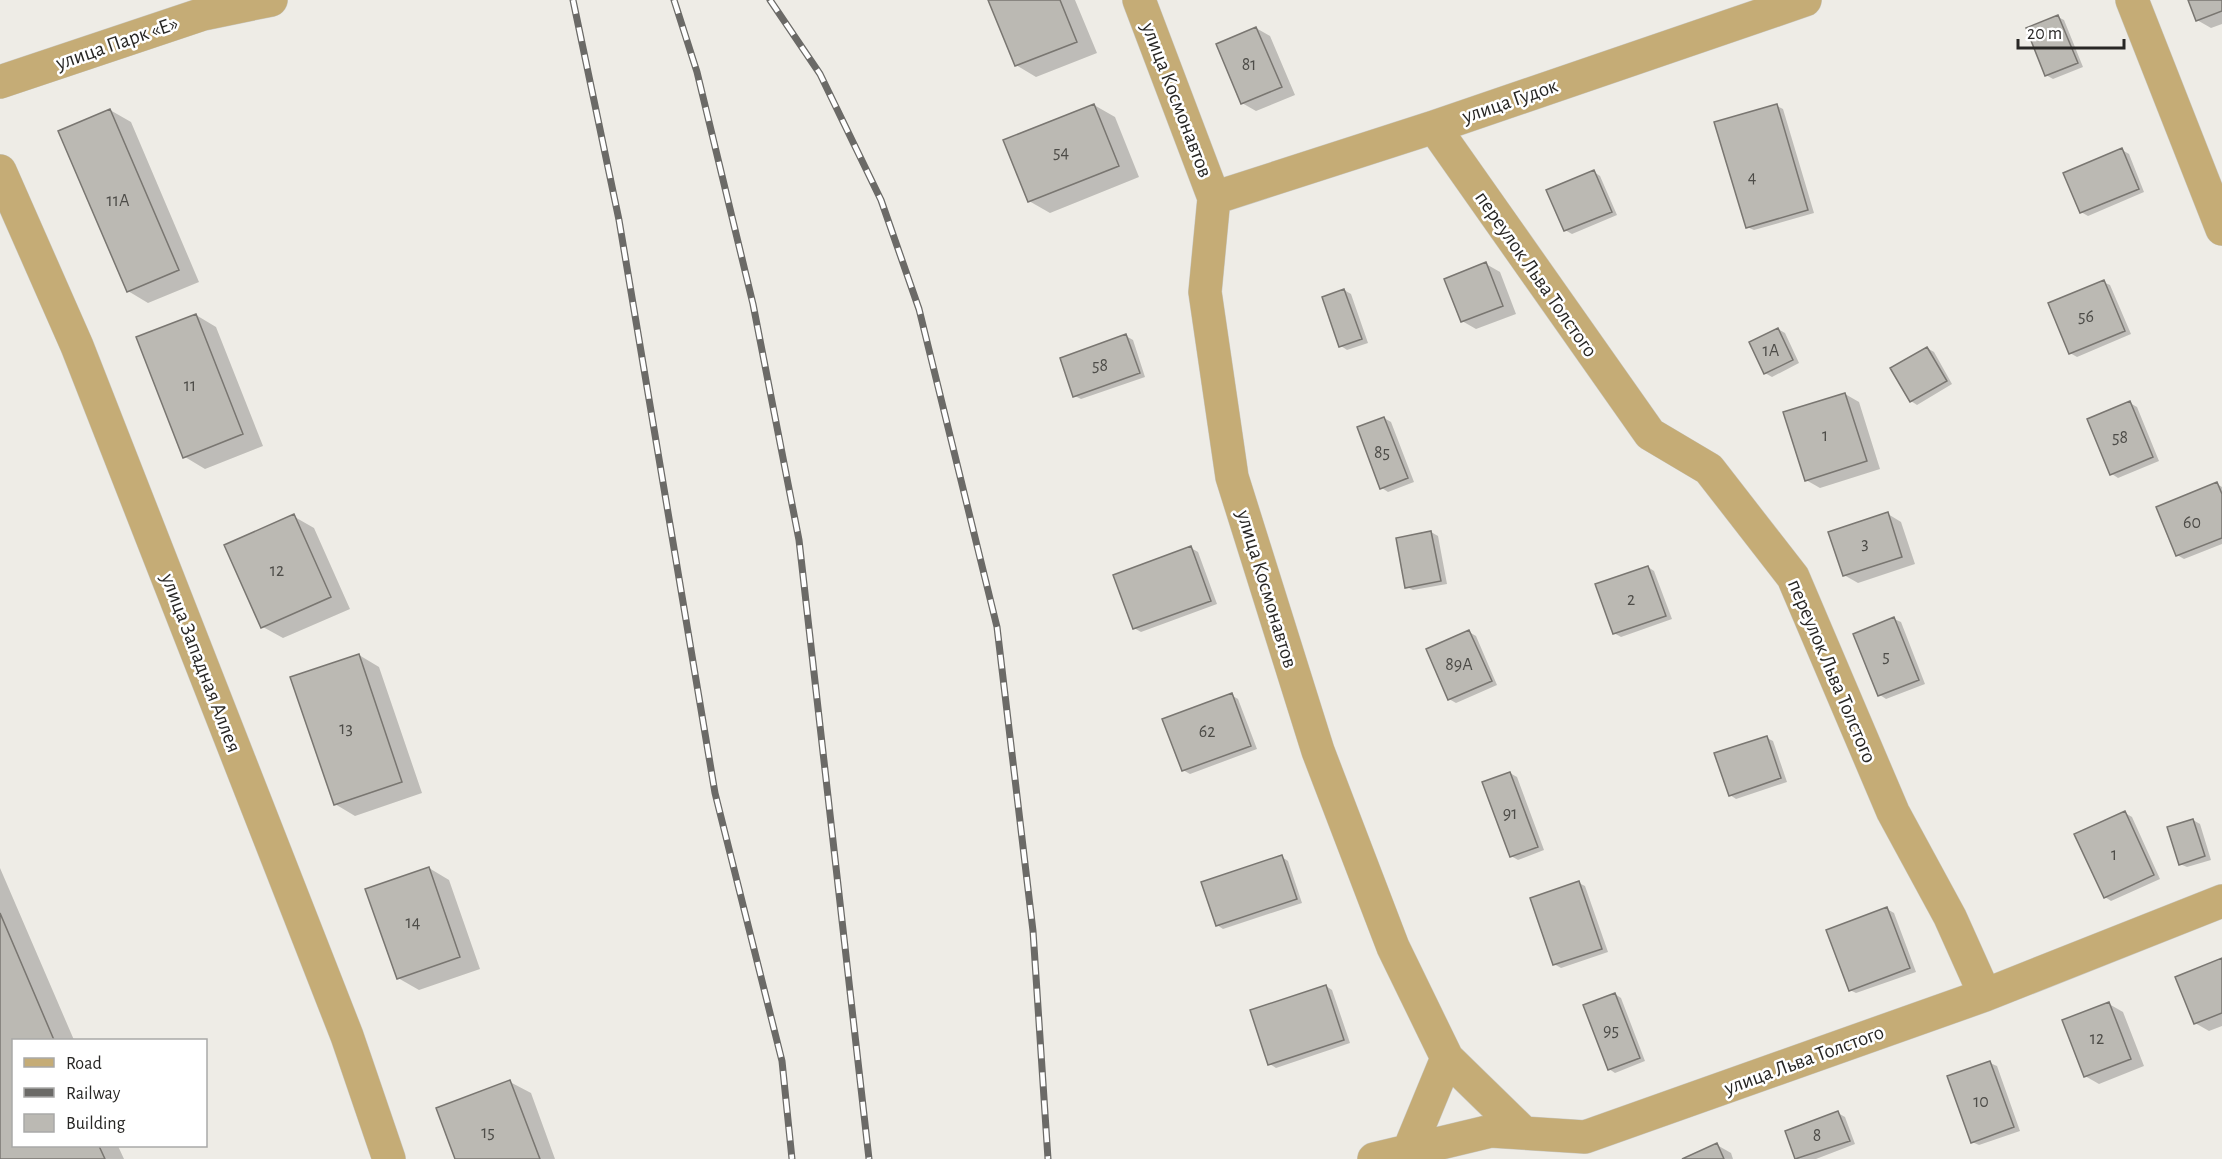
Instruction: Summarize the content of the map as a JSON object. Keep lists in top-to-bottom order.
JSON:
{
  "streets": {
    "street": [
      "улица Парк «Е»",
      "улица Космонавтов",
      "улица Гудок",
      "переулок Льва Толстого",
      "улица Западная Аллея",
      "улица Льва Толстого"
    ]
  },
  "crossings": [
    ["улица Космонавтов", "улица Гудок"],
    ["улица Космонавтов", "улица Льва Толстого"],
    ["улица Гудок", "переулок Льва Толстого"],
    ["переулок Льва Толстого", "улица Льва Толстого"]
  ],
  "house_numbers": [
    "81",
    "54",
    "4",
    "11А",
    "56",
    "1А",
    "58",
    "11",
    "1",
    "58",
    "85",
    "60",
    "3",
    "12",
    "2",
    "5",
    "89А",
    "13",
    "62",
    "91",
    "1",
    "14",
    "95",
    "12",
    "10",
    "15",
    "8"
  ],
  "legend": ["Road", "Railway", "Building"],
  "scale_bar": "20 m"
}
